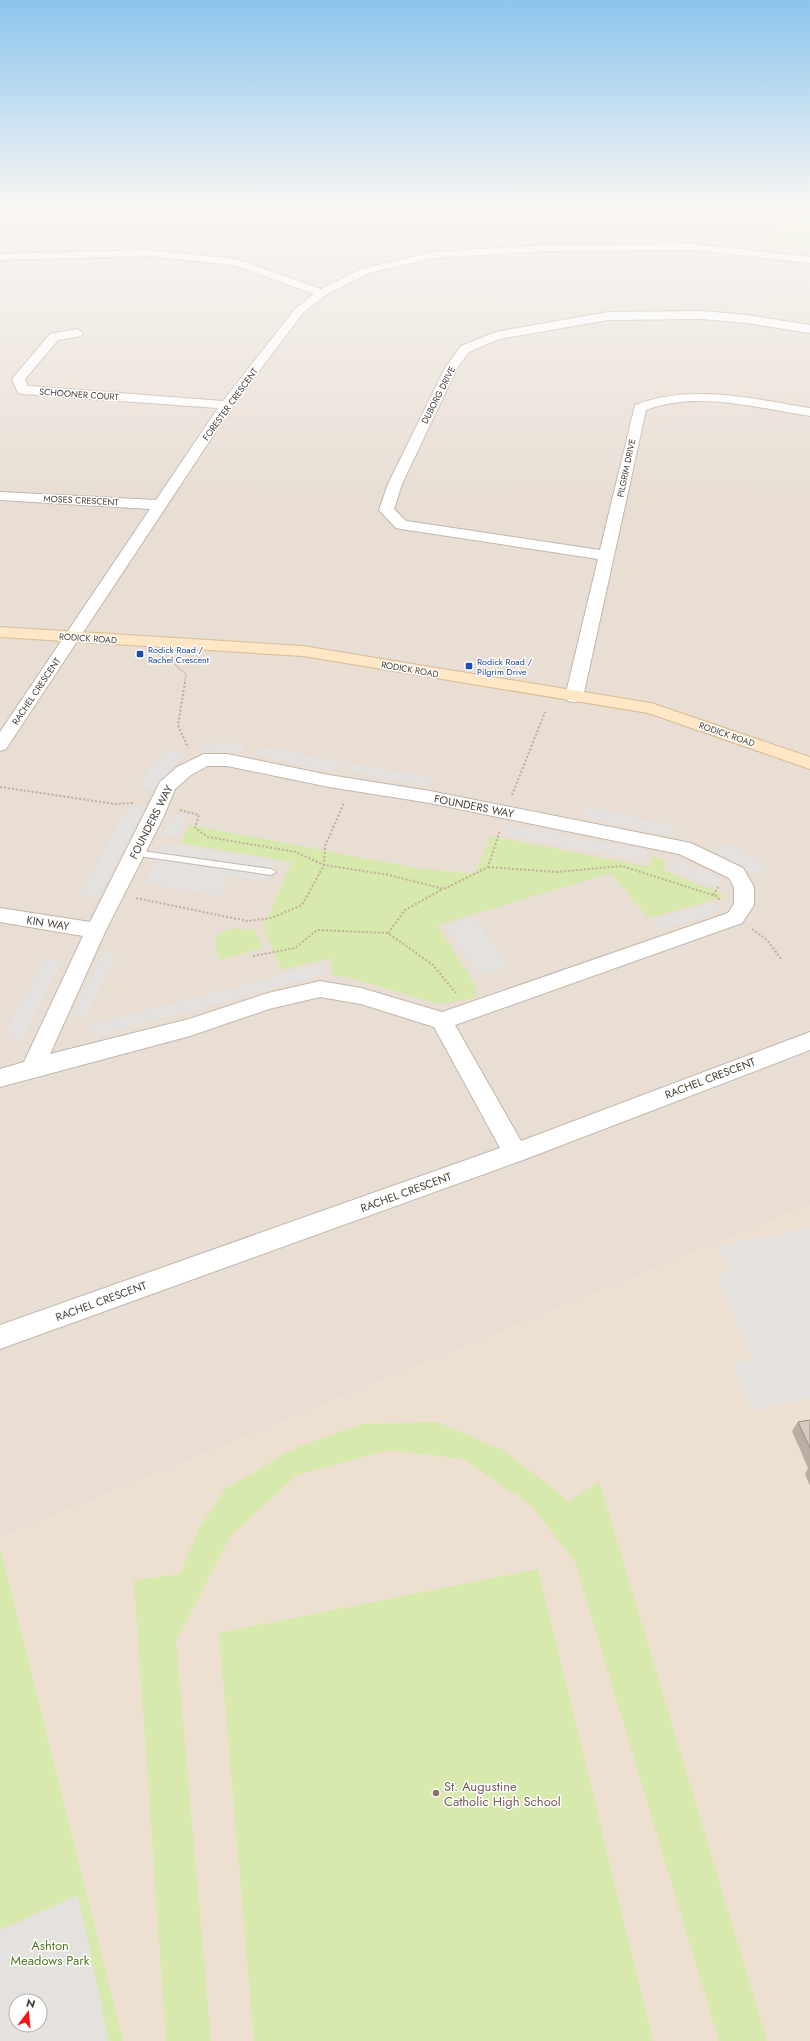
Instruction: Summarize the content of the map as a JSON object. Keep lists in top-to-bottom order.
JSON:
{
  "streets": {
    "main road": ["RODICK ROAD"],
    "street": [
      "SCHOONER COURT",
      "DUBORG DRIVE",
      "FORESTER CRESCENT",
      "PILGRIM DRIVE",
      "MOSES CRESCENT",
      "RACHEL CRESCENT",
      "FOUNDERS WAY",
      "KIN WAY"
    ]
  },
  "crossings": [
    ["SCHOONER COURT", "FORESTER CRESCENT"],
    ["DUBORG DRIVE", "PILGRIM DRIVE"],
    ["FORESTER CRESCENT", "MOSES CRESCENT"],
    ["FORESTER CRESCENT", "RODICK ROAD"],
    ["FORESTER CRESCENT", "RACHEL CRESCENT"],
    ["PILGRIM DRIVE", "RODICK ROAD"],
    ["RODICK ROAD", "RACHEL CRESCENT"],
    ["FOUNDERS WAY", "KIN WAY"]
  ],
  "parks": ["Ashton Meadows Park"],
  "places": {
    "transit": ["Rodick Road / Rachel Crescent", "Rodick Road / Pilgrim Drive"],
    "other": ["St. Augustine Catholic High School"]
  },
  "north": "top"
}
